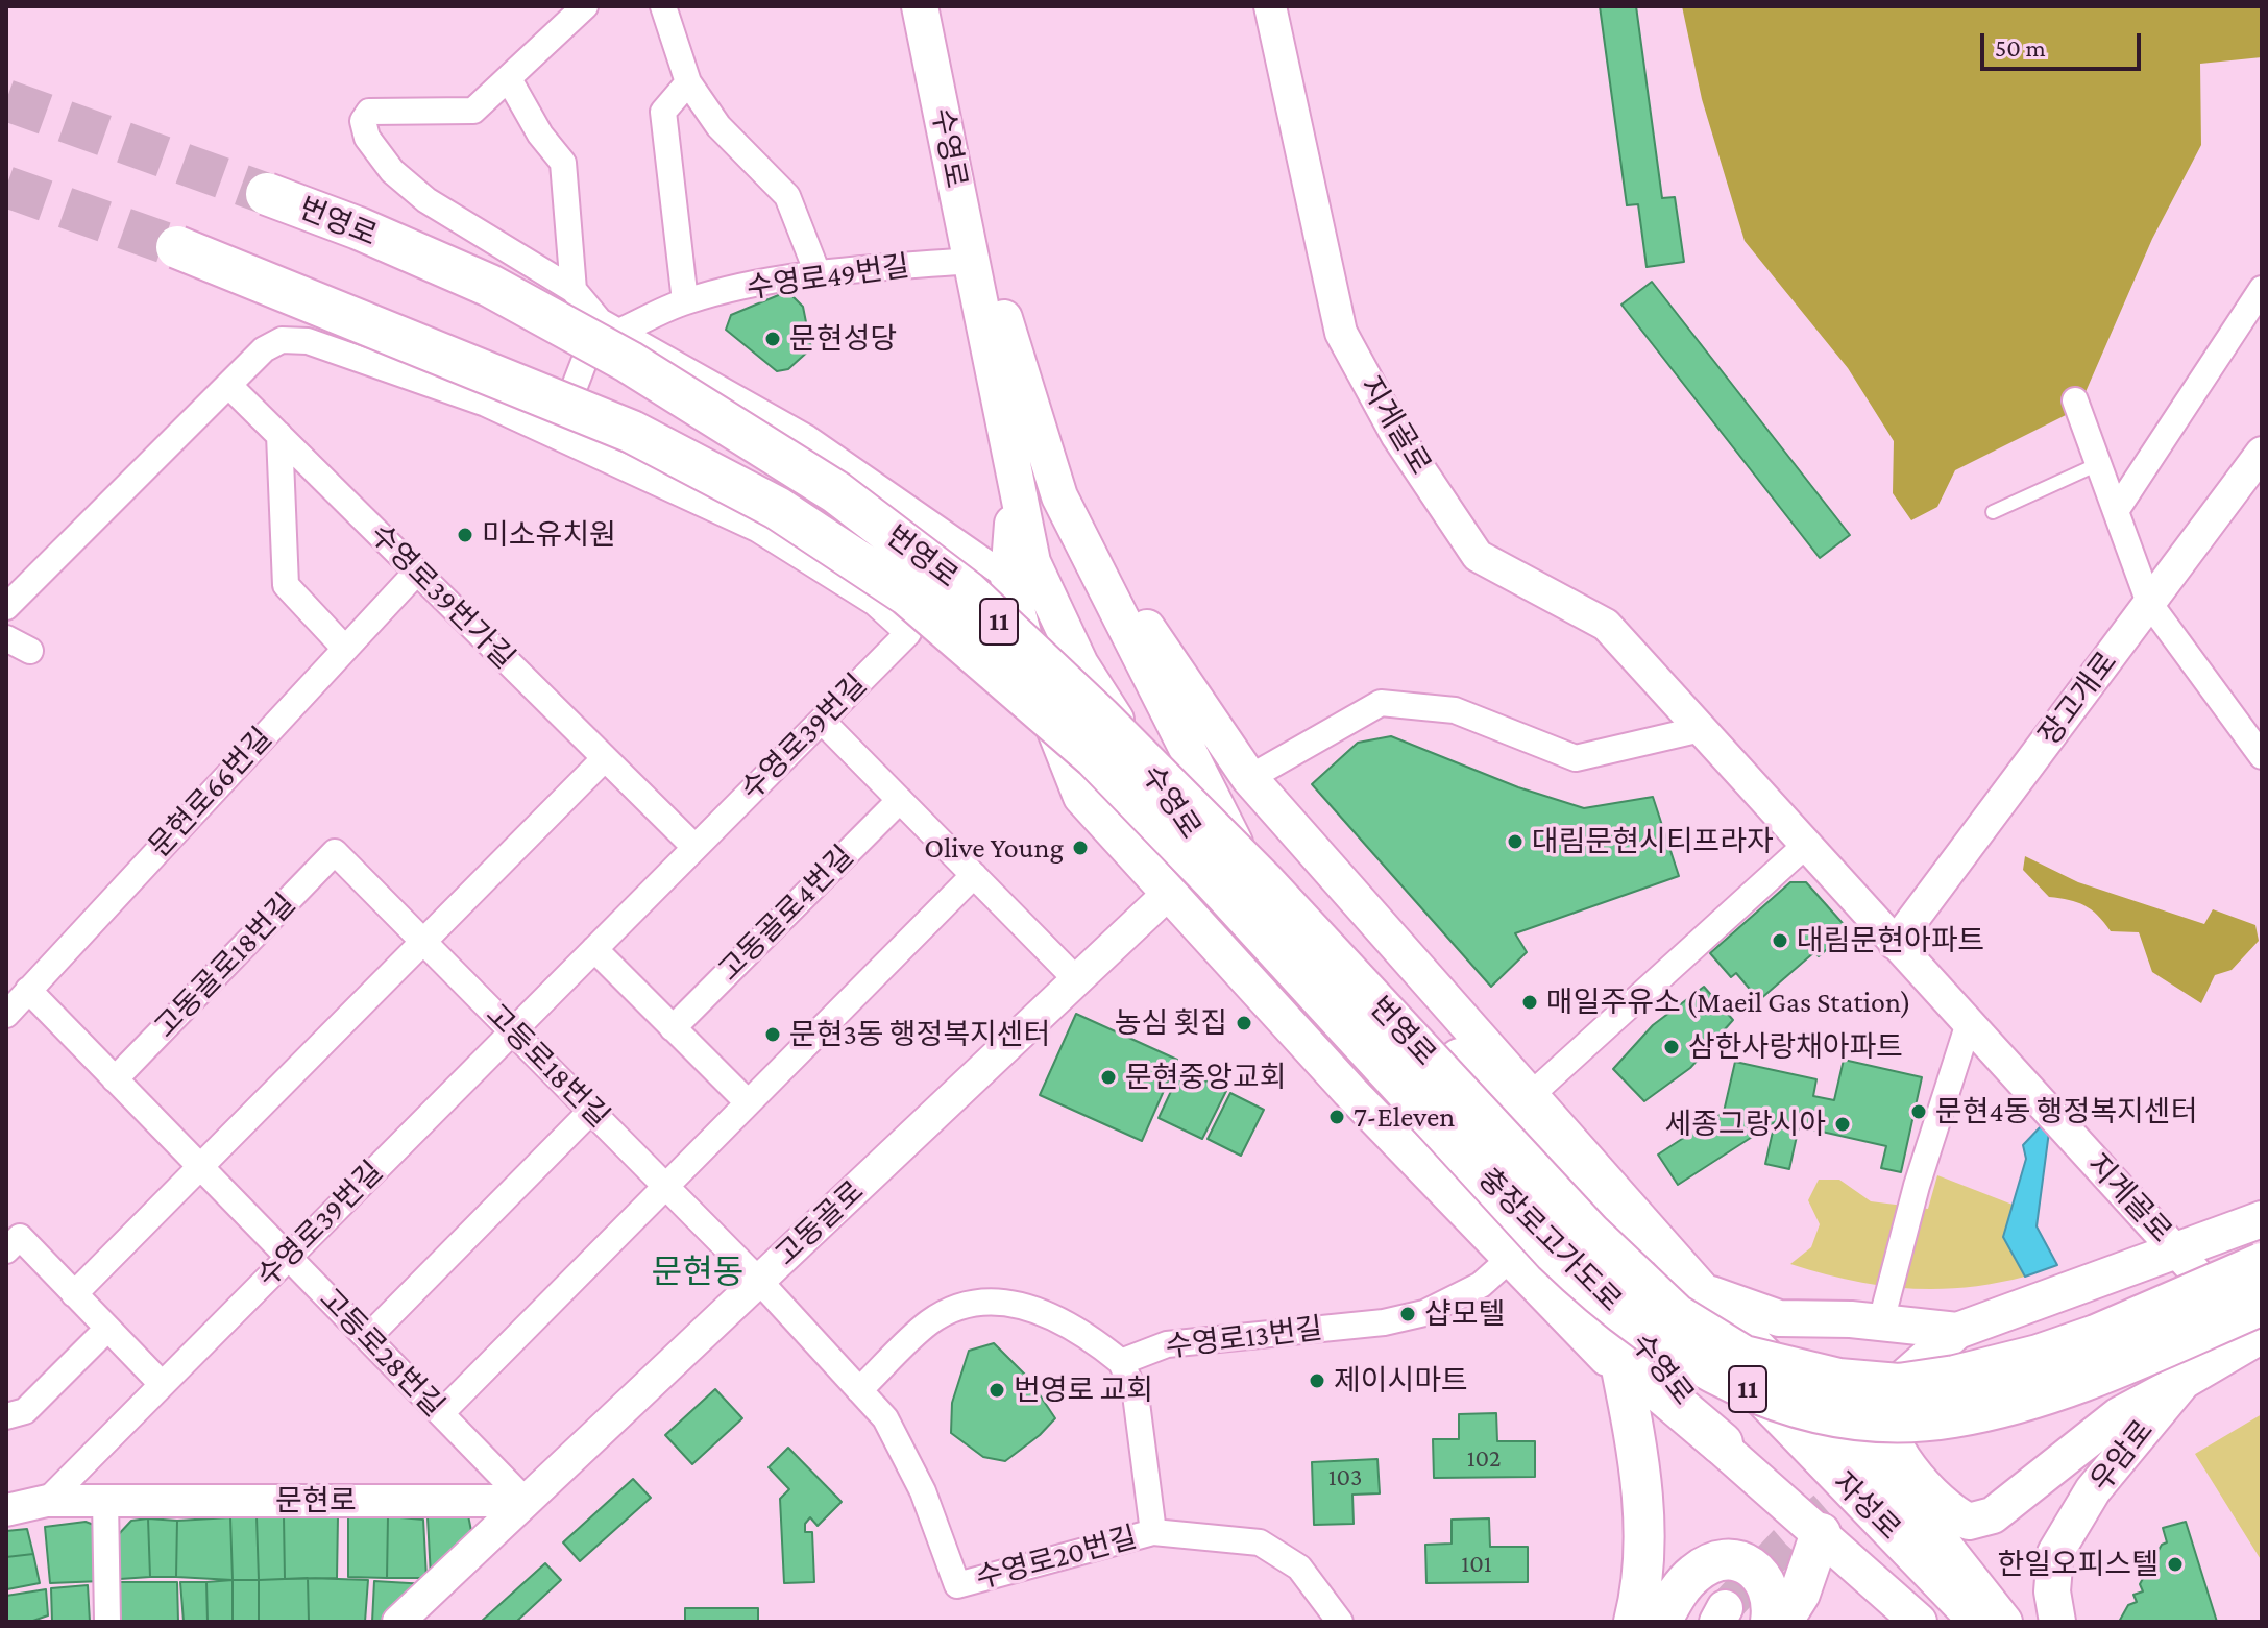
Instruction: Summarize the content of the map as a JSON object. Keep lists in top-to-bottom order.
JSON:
{
  "streets": {
    "highway": ["번영로", "11", "충장로고가도로"],
    "main road": ["수영로", "우암로", "자성로"],
    "street": [
      "수영로49번길",
      "지게골로",
      "수영로39번가길",
      "장고개로",
      "수영로39번길",
      "문현로66번길",
      "고동골로4번길",
      "고동골로18번길",
      "고등로18번길",
      "고동골로",
      "수영로13번길",
      "고등로28번길",
      "문현로",
      "수영로20번길"
    ]
  },
  "crossings": [
    ["수영로", "수영로49번길"],
    ["수영로", "자성로"],
    ["번영로", "수영로39번길"],
    ["번영로", "충장로고가도로"],
    ["지게골로", "장고개로"],
    ["지게골로", "충장로고가도로"],
    ["지게골로", "우암로"],
    ["수영로39번가길", "수영로39번길"],
    ["수영로39번가길", "문현로66번길"],
    ["수영로39번길", "고등로18번길"],
    ["수영로39번길", "고등로28번길"],
    ["수영로39번길", "문현로"],
    ["문현로66번길", "고등로28번길"],
    ["고동골로18번길", "고등로18번길"],
    ["고동골로18번길", "고등로28번길"],
    ["고등로18번길", "고동골로"],
    ["고등로18번길", "수영로20번길"],
    ["고동골로", "고등로28번길"],
    ["고동골로", "문현로"],
    ["고동골로", "수영로20번길"],
    ["충장로고가도로", "우암로"],
    ["고등로28번길", "문현로"]
  ],
  "districts": ["문현동"],
  "places": [
    "문현성당",
    "미소유치원",
    "대림문현시티프라자",
    "Olive Young",
    "대림문현아파트",
    "매일주유소 (Maeil Gas Station)",
    "농심 횟집",
    "문현3동 행정복지센터",
    "삼한사랑채아파트",
    "문현중앙교회",
    "문현4동 행정복지센터",
    "7-Eleven",
    "세종그랑시아",
    "샵모텔",
    "제이시마트",
    "번영로 교회",
    "한일오피스텔"
  ],
  "house_numbers": ["102", "103", "101"],
  "scale_bar": "50 m"
}
